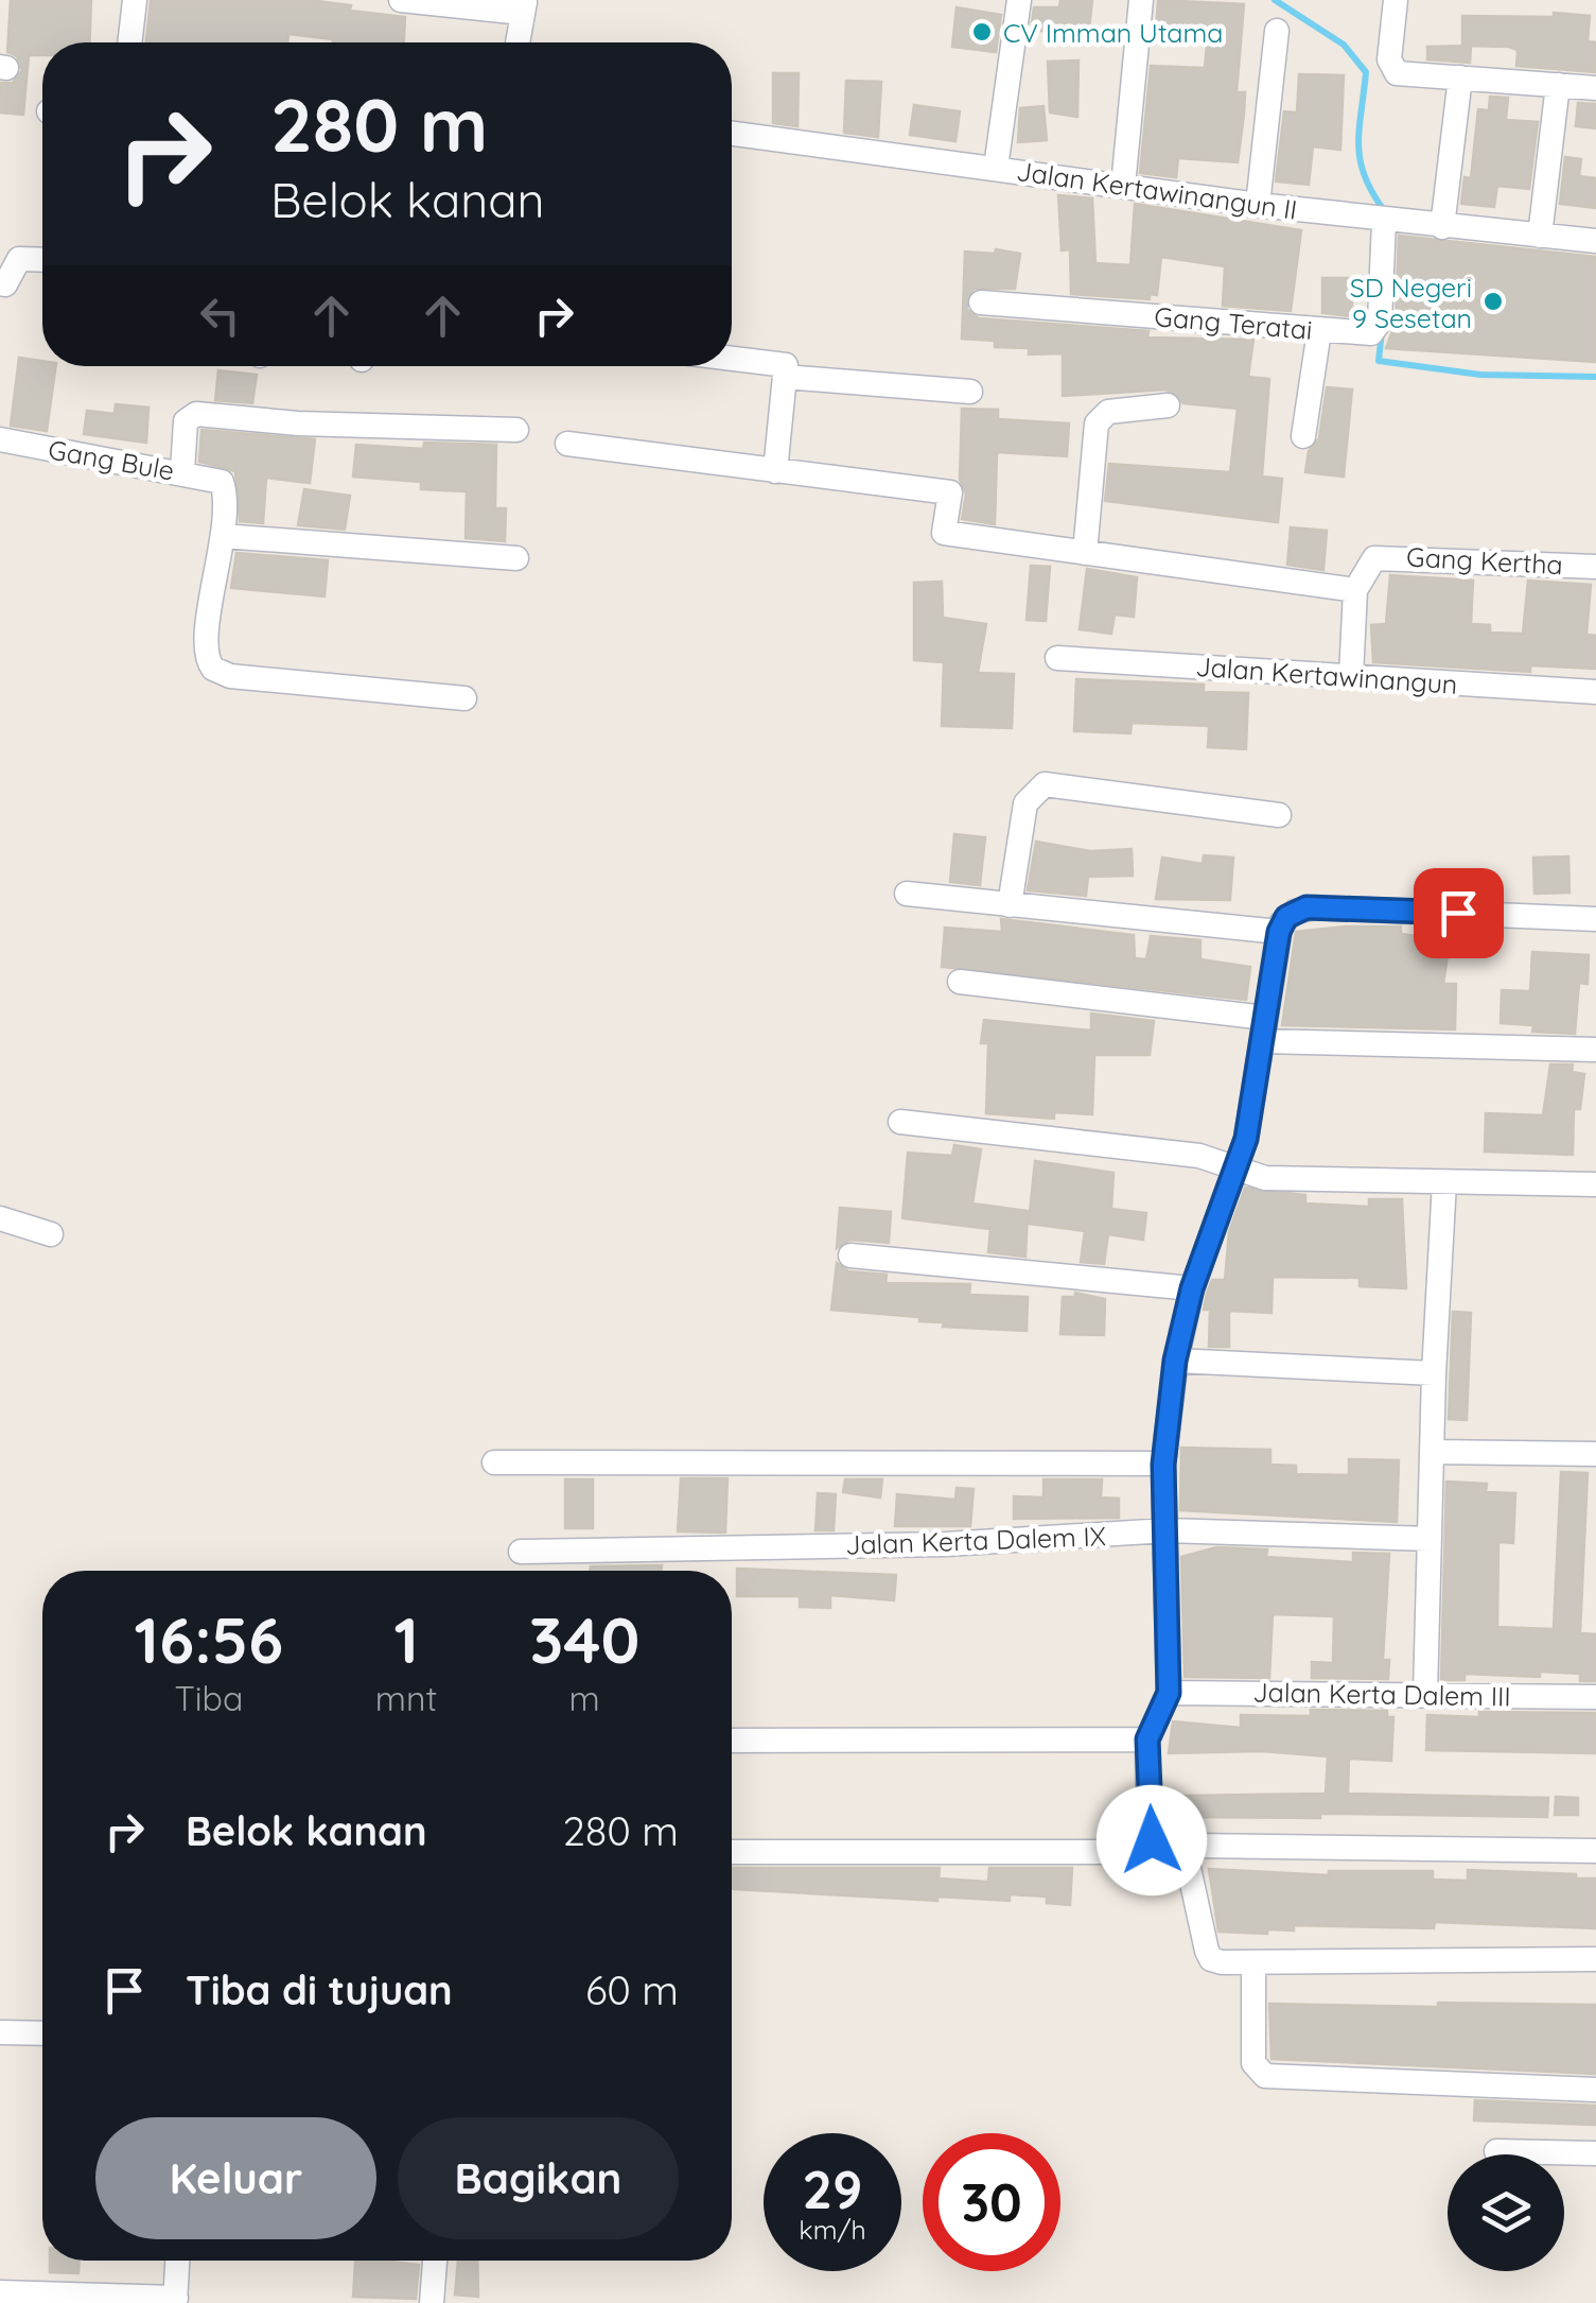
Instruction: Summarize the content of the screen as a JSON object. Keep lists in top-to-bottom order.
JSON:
{
  "streets": {
    "street": [
      "Jalan Kertawinangun II",
      "Gang Teratai",
      "Gang Bule",
      "Gang Kertha",
      "Jalan Kertawinangun",
      "Jalan Kerta Dalem IX",
      "Jalan Kerta Dalem III"
    ]
  },
  "crossings": [
    ["Jalan Kertawinangun II", "Gang Teratai"]
  ],
  "places": ["CV Imman Utama", "SD Negeri 9 Sesetan"],
  "page": {
    "turn": ["280 m", "Belok kanan"],
    "eta": [
      "16:56",
      "Tiba",
      "1",
      "mnt",
      "340",
      "m"
    ],
    "list": [
      {
        "name": "Belok kanan",
        "value": "280 m"
      },
      {
        "name": "Tiba di tujuan",
        "value": "60 m"
      }
    ],
    "buttons": ["Keluar", "Bagikan"],
    "speed": "29 km/h",
    "limit": "30"
  }
}
